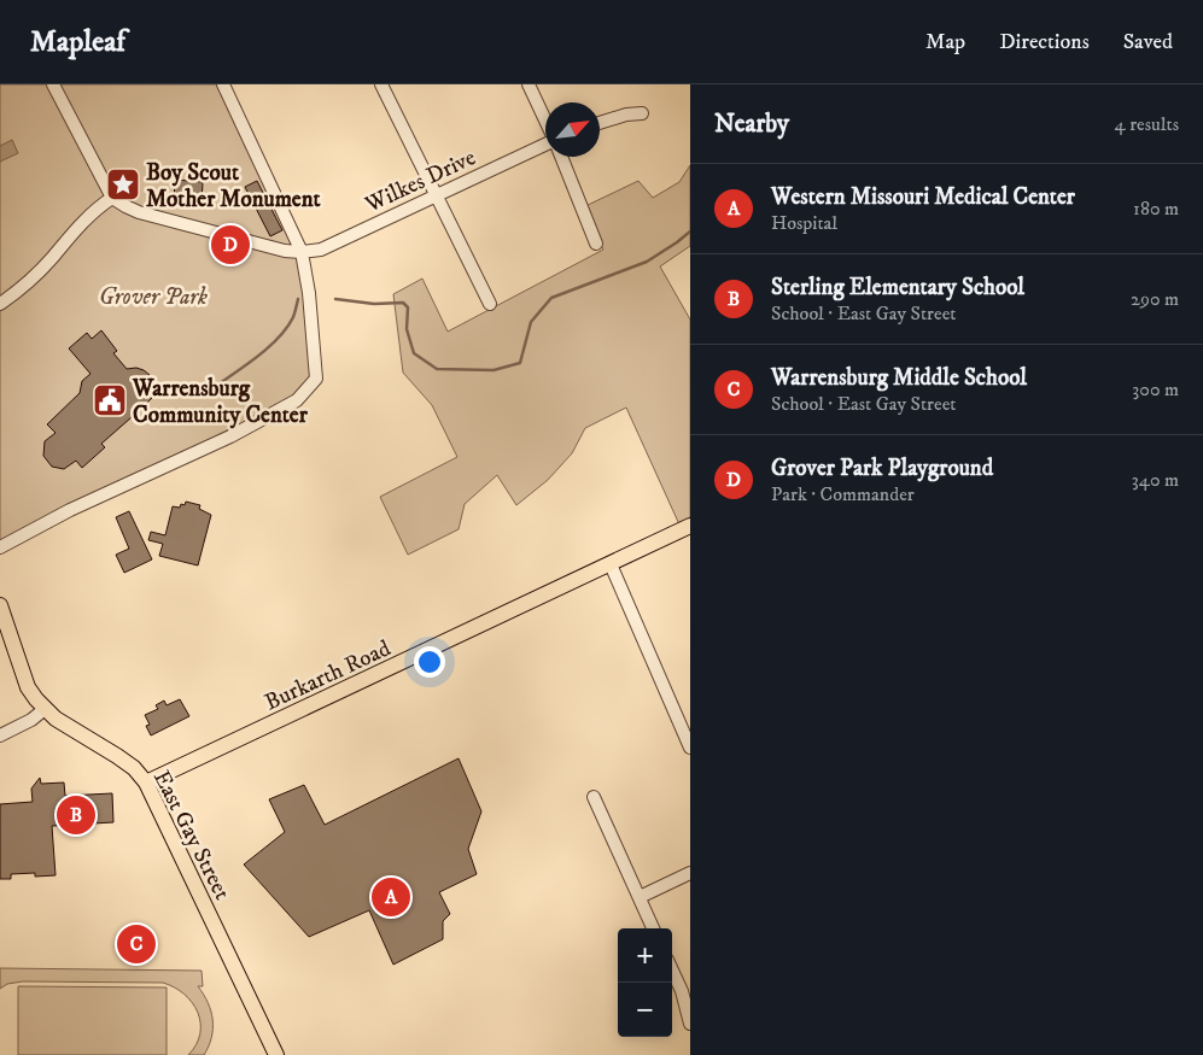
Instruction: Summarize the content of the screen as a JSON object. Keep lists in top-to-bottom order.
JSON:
{
  "streets": {
    "main road": ["Burkarth Road", "East Gay Street"],
    "street": ["Wilkes Drive"]
  },
  "crossings": [
    ["Burkarth Road", "East Gay Street"]
  ],
  "parks": ["Grover Park"],
  "places": {
    "place": ["Boy Scout Mother Monument"],
    "public building": ["Warrensburg Community Center"]
  },
  "north": "top right",
  "page": {
    "header": "Mapleaf",
    "nav": ["Map", "Directions", "Saved"],
    "heading": ["Nearby", "4 results"],
    "list": [
      {
        "mark": "A",
        "name": "Western Missouri Medical Center",
        "note": "Hospital",
        "value": "180 m"
      },
      {
        "mark": "B",
        "name": "Sterling Elementary School",
        "note": "School · East Gay Street",
        "value": "290 m"
      },
      {
        "mark": "C",
        "name": "Warrensburg Middle School",
        "note": "School · East Gay Street",
        "value": "300 m"
      },
      {
        "mark": "D",
        "name": "Grover Park Playground",
        "note": "Park · Commander",
        "value": "340 m"
      }
    ],
    "pins": [
      "D",
      "B",
      "A",
      "C"
    ],
    "map_buttons": ["+", "−"]
  }
}
